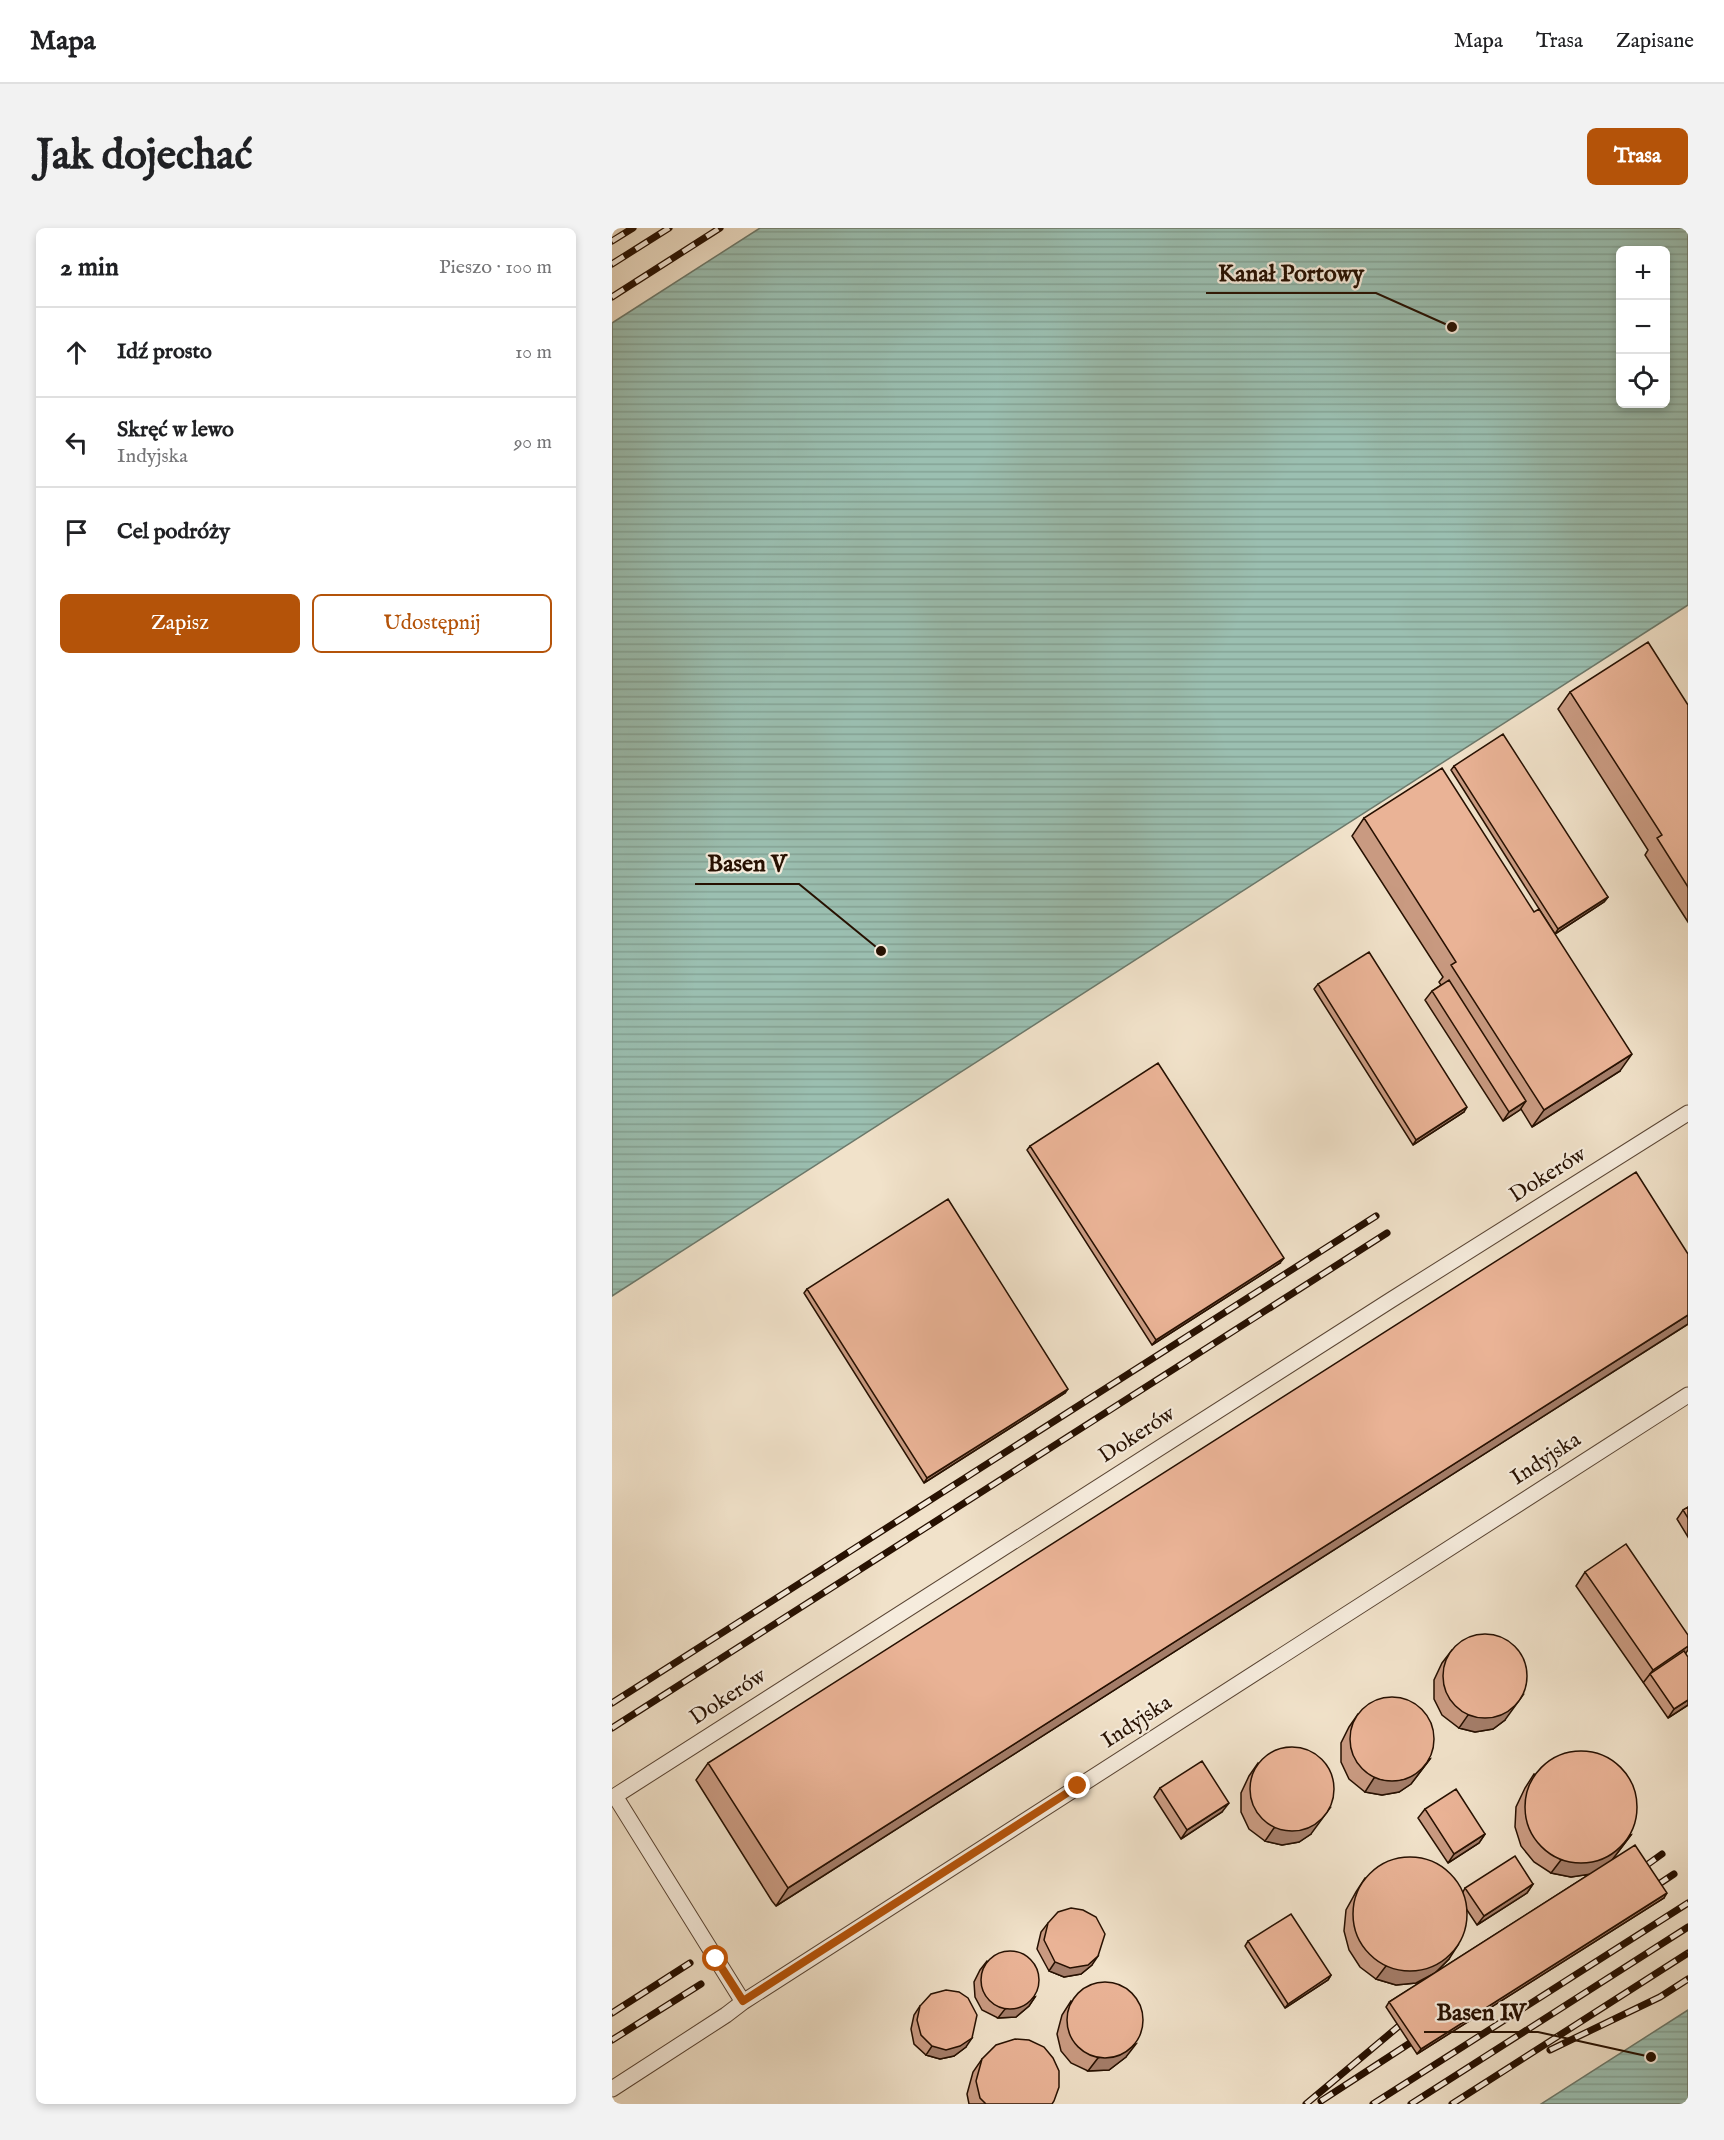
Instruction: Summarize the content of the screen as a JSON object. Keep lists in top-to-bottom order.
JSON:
{
  "streets": {
    "lane": ["Dokerów", "Indyjska"]
  },
  "places": ["Kanał Portowy", "Basen V", "Basen IV"],
  "page": {
    "header": "Mapa",
    "nav": ["Mapa", "Trasa", "Zapisane"],
    "buttons": [
      "Trasa",
      ["Zapisz", "Udostępnij"]
    ],
    "title": "Jak dojechać",
    "heading": ["2 min", "Pieszo · 100 m"],
    "map_buttons": ["+", "−"],
    "list": [
      ["Idź prosto", "10 m"],
      ["Skręć w lewo", "Indyjska", "90 m"],
      "Cel podróży"
    ]
  }
}
